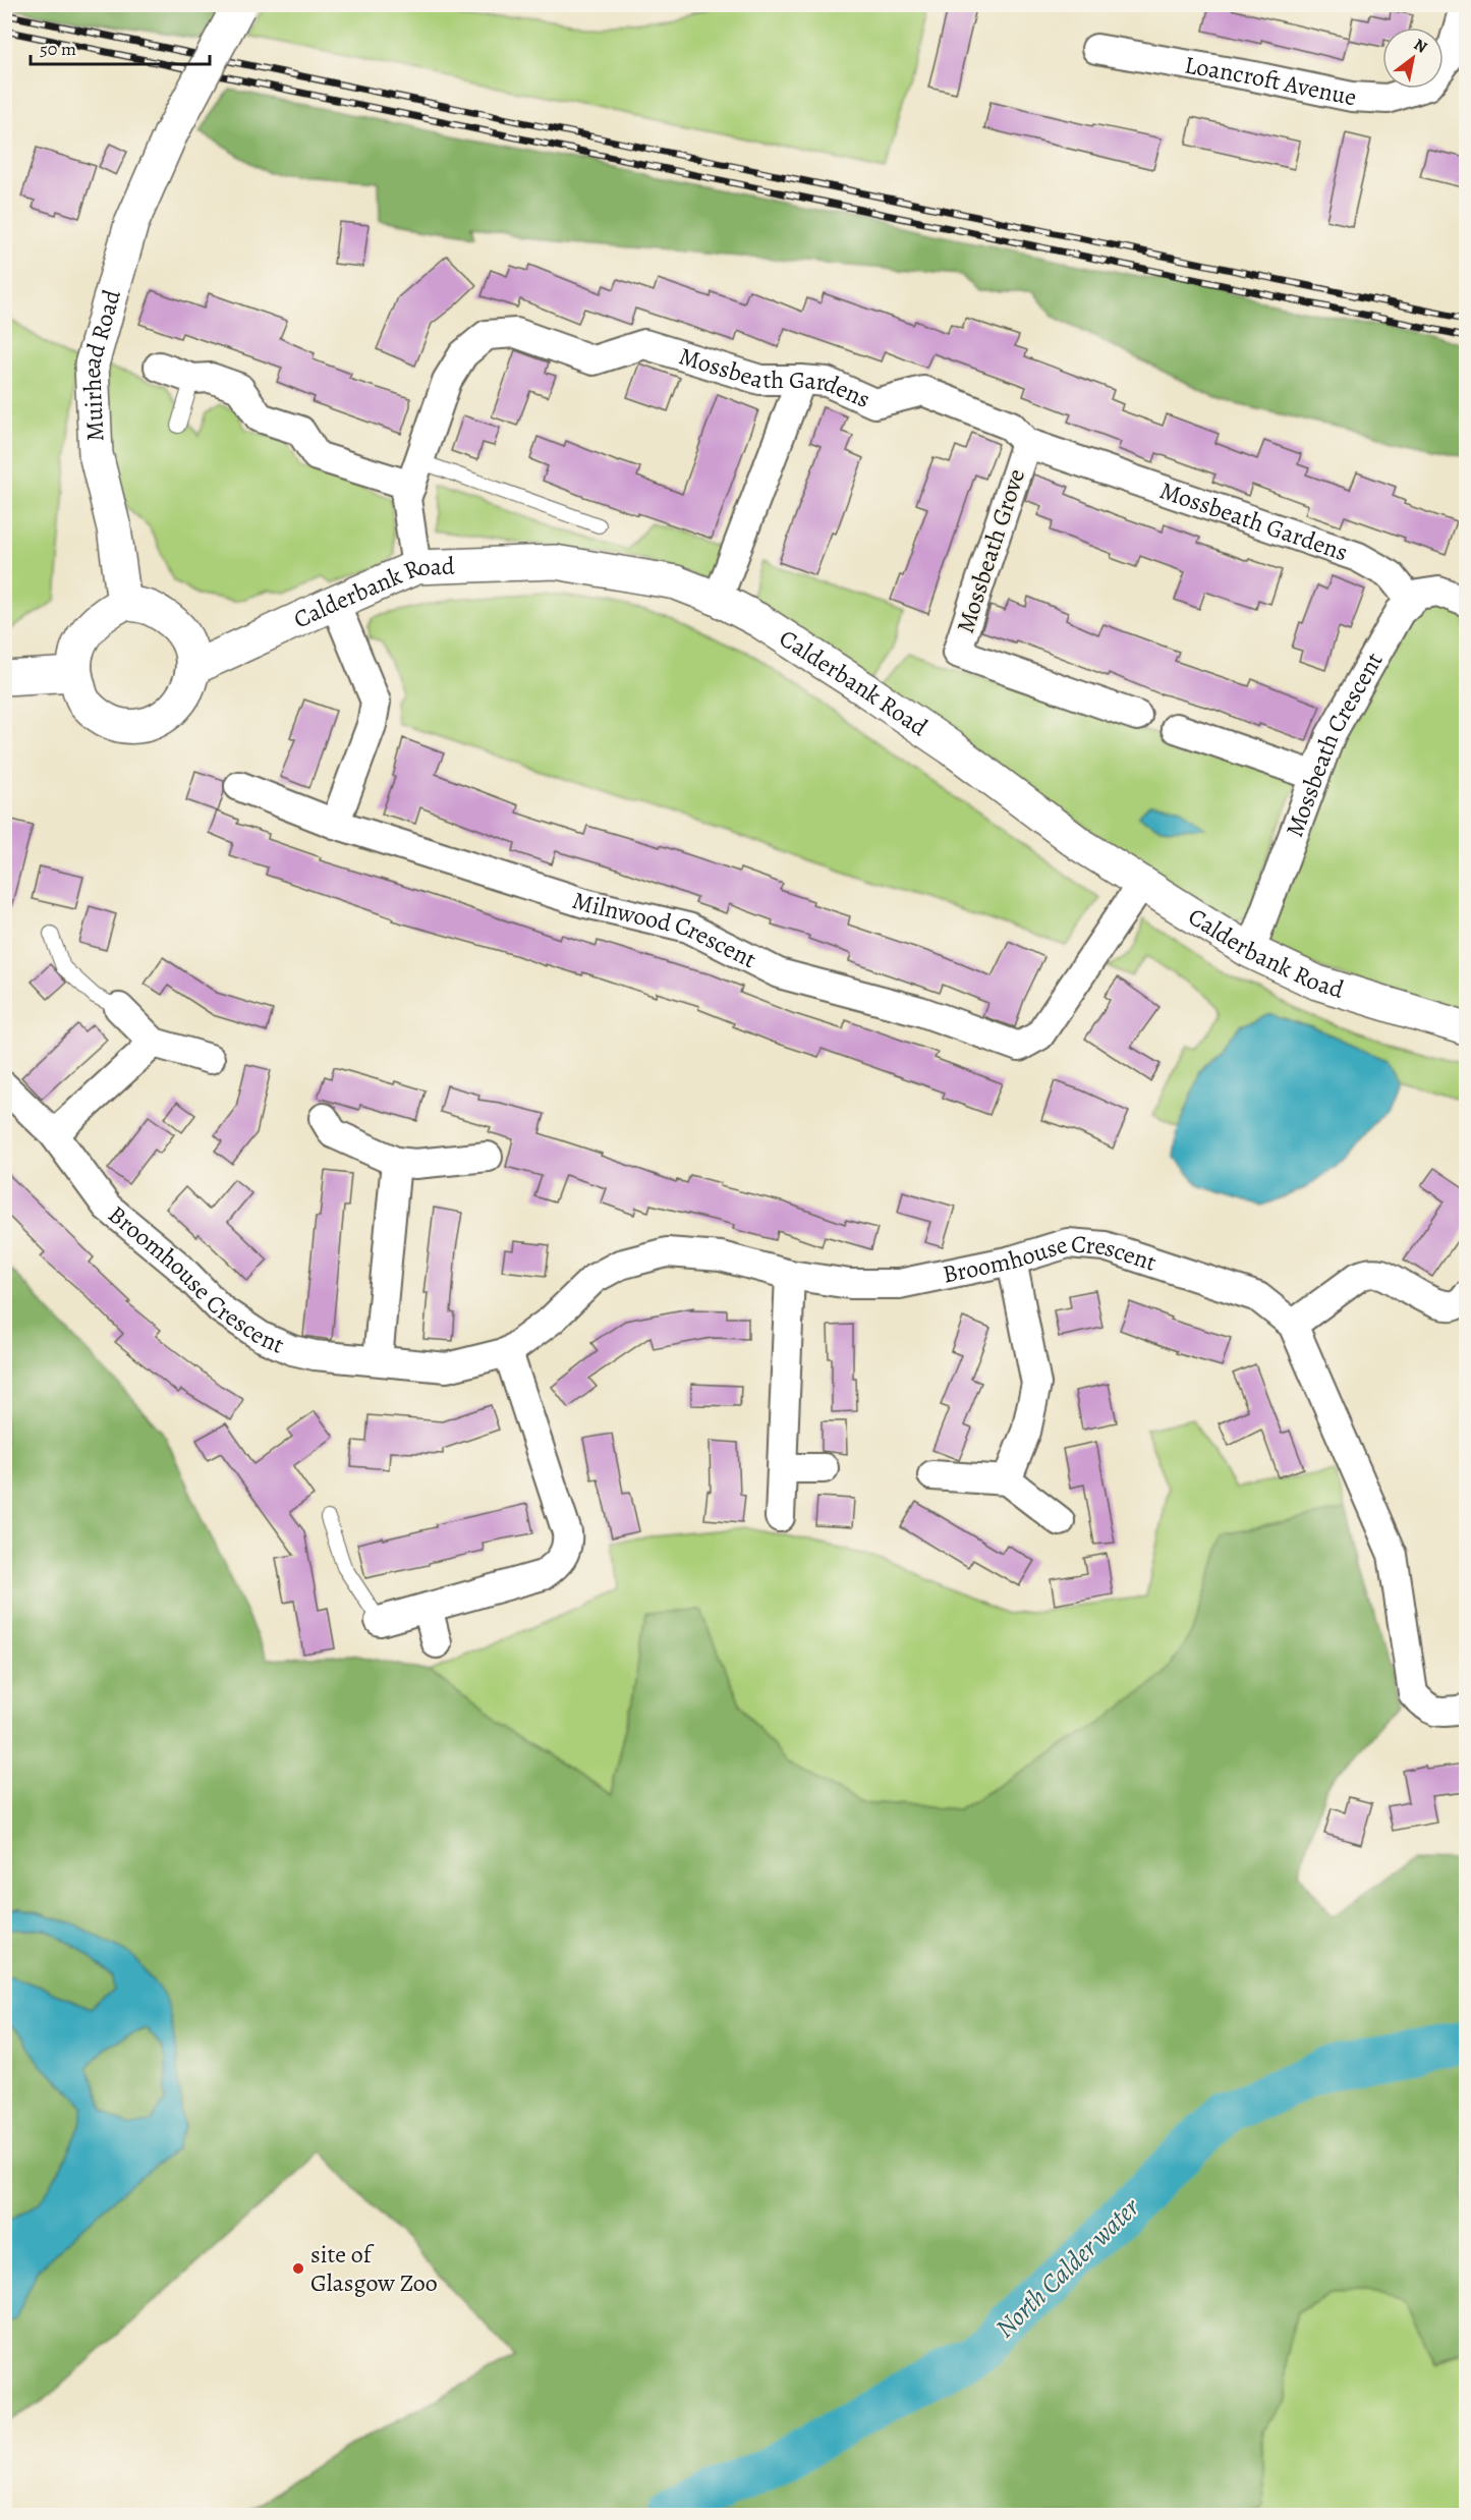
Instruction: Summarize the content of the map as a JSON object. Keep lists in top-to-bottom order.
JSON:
{
  "streets": {
    "street": [
      "Loancroft Avenue",
      "Muirhead Road",
      "Mossbeath Gardens",
      "Mossbeath Grove",
      "Calderbank Road",
      "Mossbeath Crescent",
      "Milnwood Crescent",
      "Broomhouse Crescent"
    ]
  },
  "crossings": [
    ["Muirhead Road", "Calderbank Road"],
    ["Mossbeath Gardens", "Mossbeath Grove"],
    ["Mossbeath Gardens", "Calderbank Road"],
    ["Mossbeath Gardens", "Mossbeath Crescent"],
    ["Calderbank Road", "Mossbeath Crescent"],
    ["Calderbank Road", "Milnwood Crescent"]
  ],
  "water": ["North Calder water"],
  "places": ["site of Glasgow Zoo"],
  "scale_bar": "50 m",
  "north": "top right"
}
